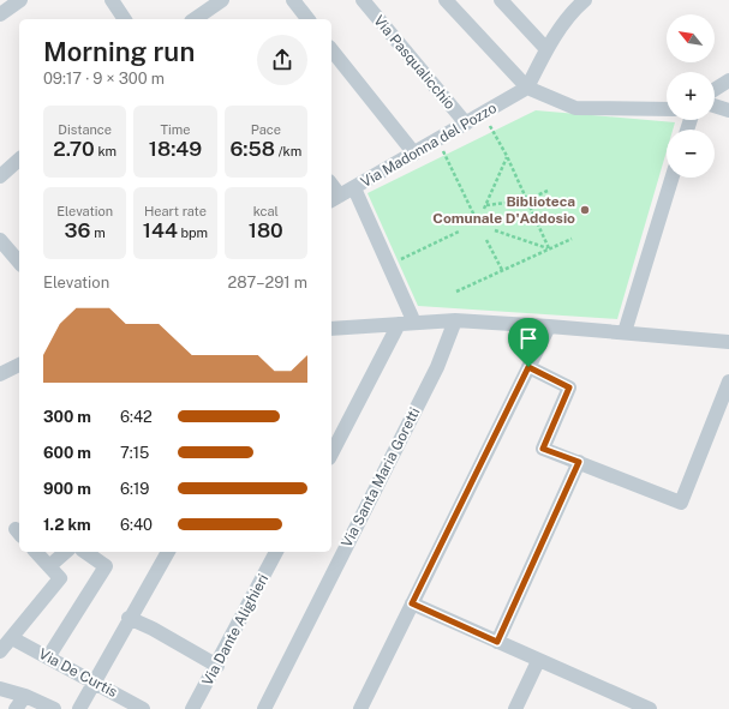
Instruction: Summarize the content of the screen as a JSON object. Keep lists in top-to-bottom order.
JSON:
{
  "streets": {
    "street": [
      "Via Pasqualicchio",
      "Via Madonna del Pozzo",
      "Via Santa Maria Goretti",
      "Via Dante Alighieri",
      "Via De Curtis"
    ]
  },
  "crossings": [
    ["Via Pasqualicchio", "Via Madonna del Pozzo"]
  ],
  "places": ["Biblioteca Comunale D'Addosio"],
  "north": "top left",
  "page": {
    "map_buttons": ["+", "−"],
    "heading": ["Morning run", "09:17 · 9 × 300 m"],
    "stats": [
      ["Distance", "2.70 km"],
      ["Time", "18:49"],
      ["Pace", "6:58 /km"],
      ["Elevation", "36 m"],
      ["Heart rate", "144 bpm"],
      ["kcal", "180"]
    ],
    "chart": ["Elevation", "287–291 m"],
    "list": [
      {
        "name": "300 m",
        "note": "6:42"
      },
      {
        "name": "600 m",
        "note": "7:15"
      },
      {
        "name": "900 m",
        "note": "6:19"
      },
      {
        "name": "1.2 km",
        "note": "6:40"
      }
    ]
  }
}
